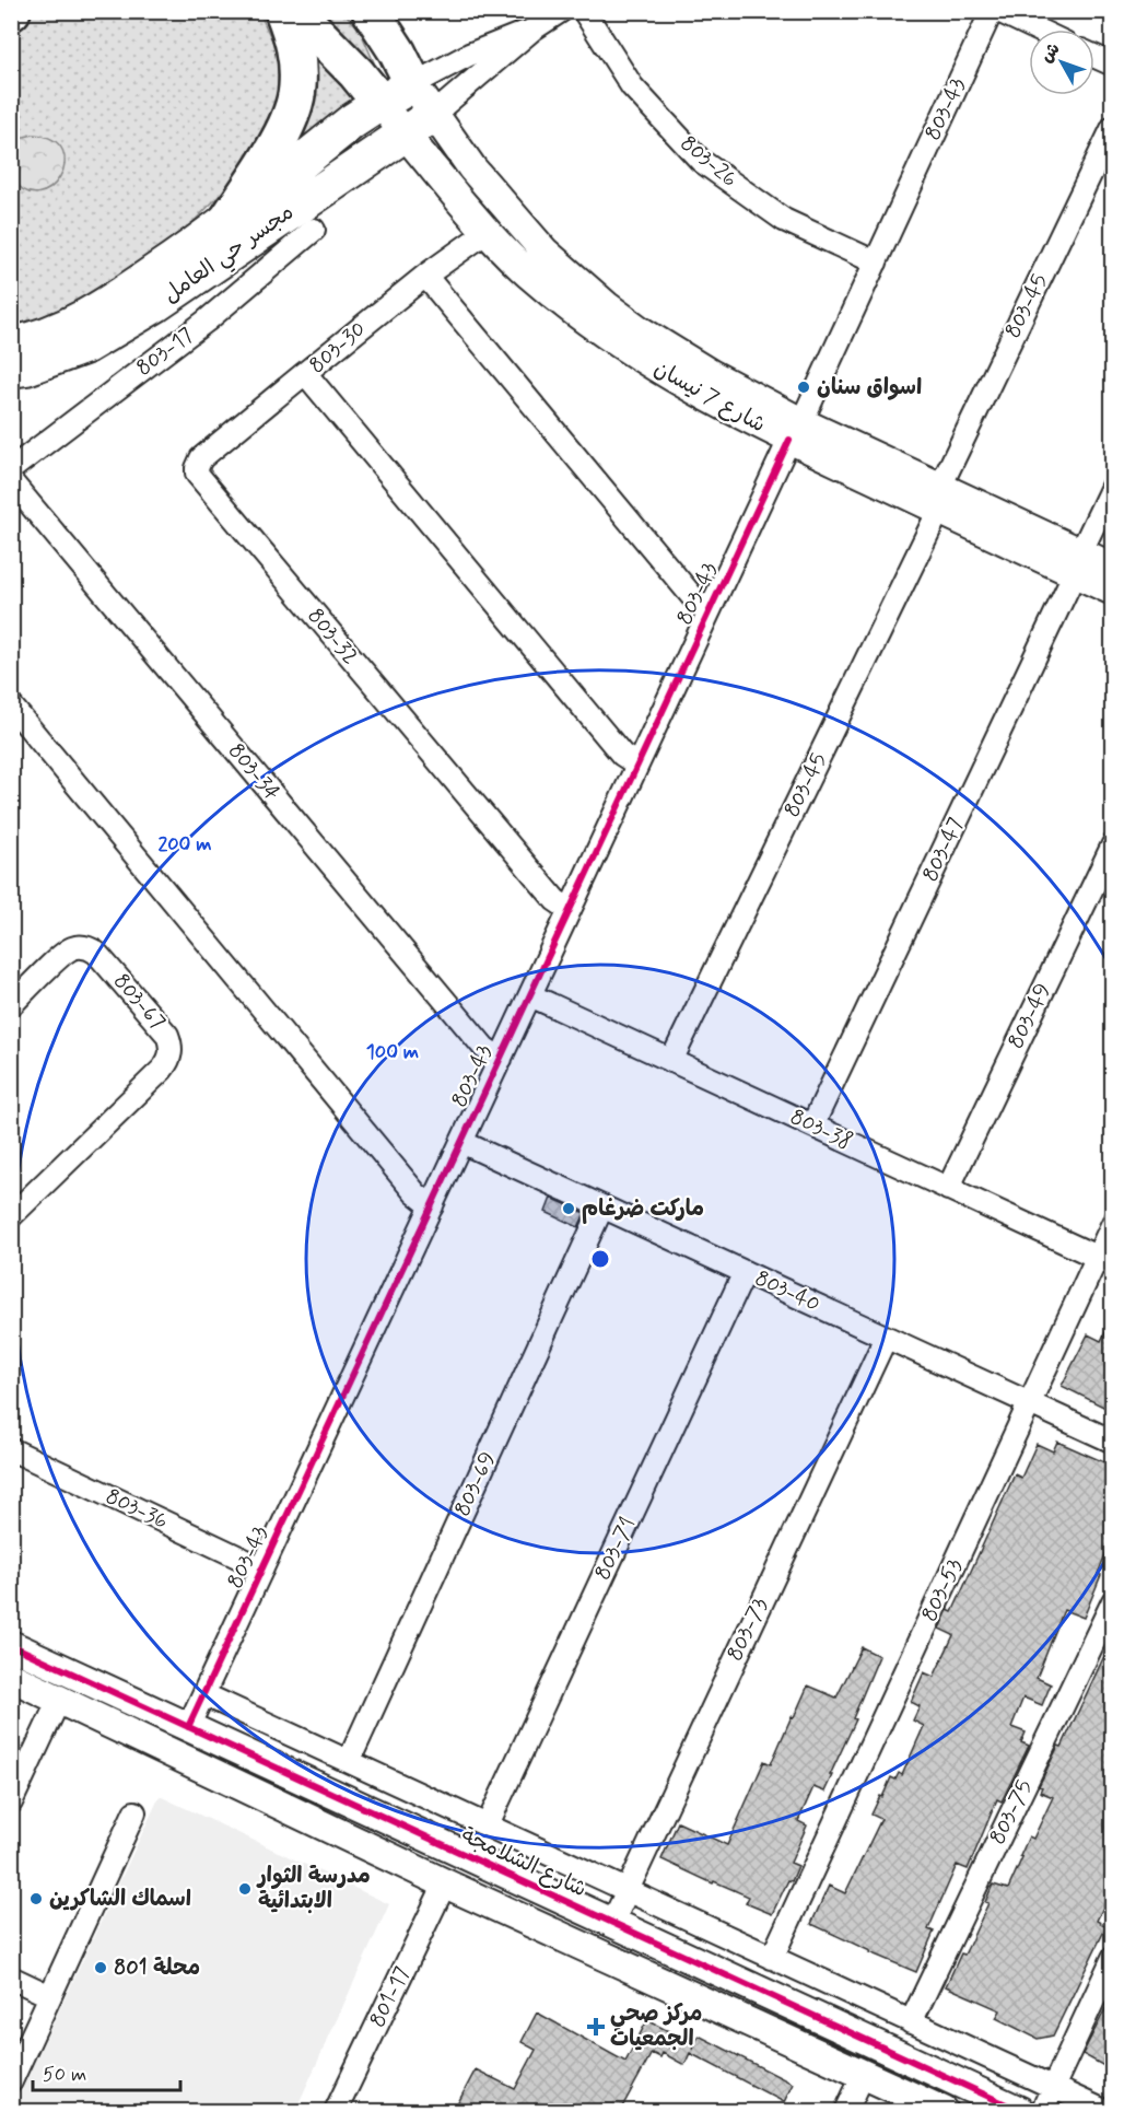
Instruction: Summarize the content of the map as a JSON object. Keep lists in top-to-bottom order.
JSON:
{
  "streets": {
    "main road": ["مجسر حي العامل"],
    "street": [
      "803-43",
      "803-26",
      "803-45",
      "803-30",
      "803-17",
      "شارع 7 نيسان",
      "803-32",
      "803-34",
      "803-47",
      "803-67",
      "803-49",
      "803-38",
      "803-40",
      "803-69",
      "803-36",
      "803-71",
      "803-53",
      "803-73",
      "803-75",
      "شارع الشلامجة",
      "801-17"
    ]
  },
  "crossings": [
    ["803-43", "803-26"],
    ["803-43", "803-30"],
    ["803-43", "شارع 7 نيسان"],
    ["803-43", "803-32"],
    ["803-43", "803-34"],
    ["803-43", "803-38"],
    ["803-43", "803-40"],
    ["803-43", "803-36"],
    ["803-43", "شارع الشلامجة"],
    ["مجسر حي العامل", "شارع 7 نيسان"],
    ["803-45", "شارع 7 نيسان"],
    ["803-45", "803-38"],
    ["803-30", "شارع 7 نيسان"],
    ["803-30", "803-32"],
    ["شارع 7 نيسان", "803-47"],
    ["803-47", "803-38"],
    ["803-49", "803-38"],
    ["803-38", "803-53"],
    ["803-40", "803-69"],
    ["803-40", "803-71"],
    ["803-40", "803-53"],
    ["803-40", "803-73"],
    ["803-73", "شارع الشلامجة"]
  ],
  "places": {
    "other": [
      "اسواق سنان",
      "ماركت ضرغام",
      "مدرسة الثوار الابتدائية",
      "اسماك الشاكرين",
      "محلة 801"
    ],
    "health": ["مركز صحي الجمعيات"]
  },
  "scale_bar": "50 m",
  "north": "top left",
  "rings": ["200 m", "100 m"]
}
